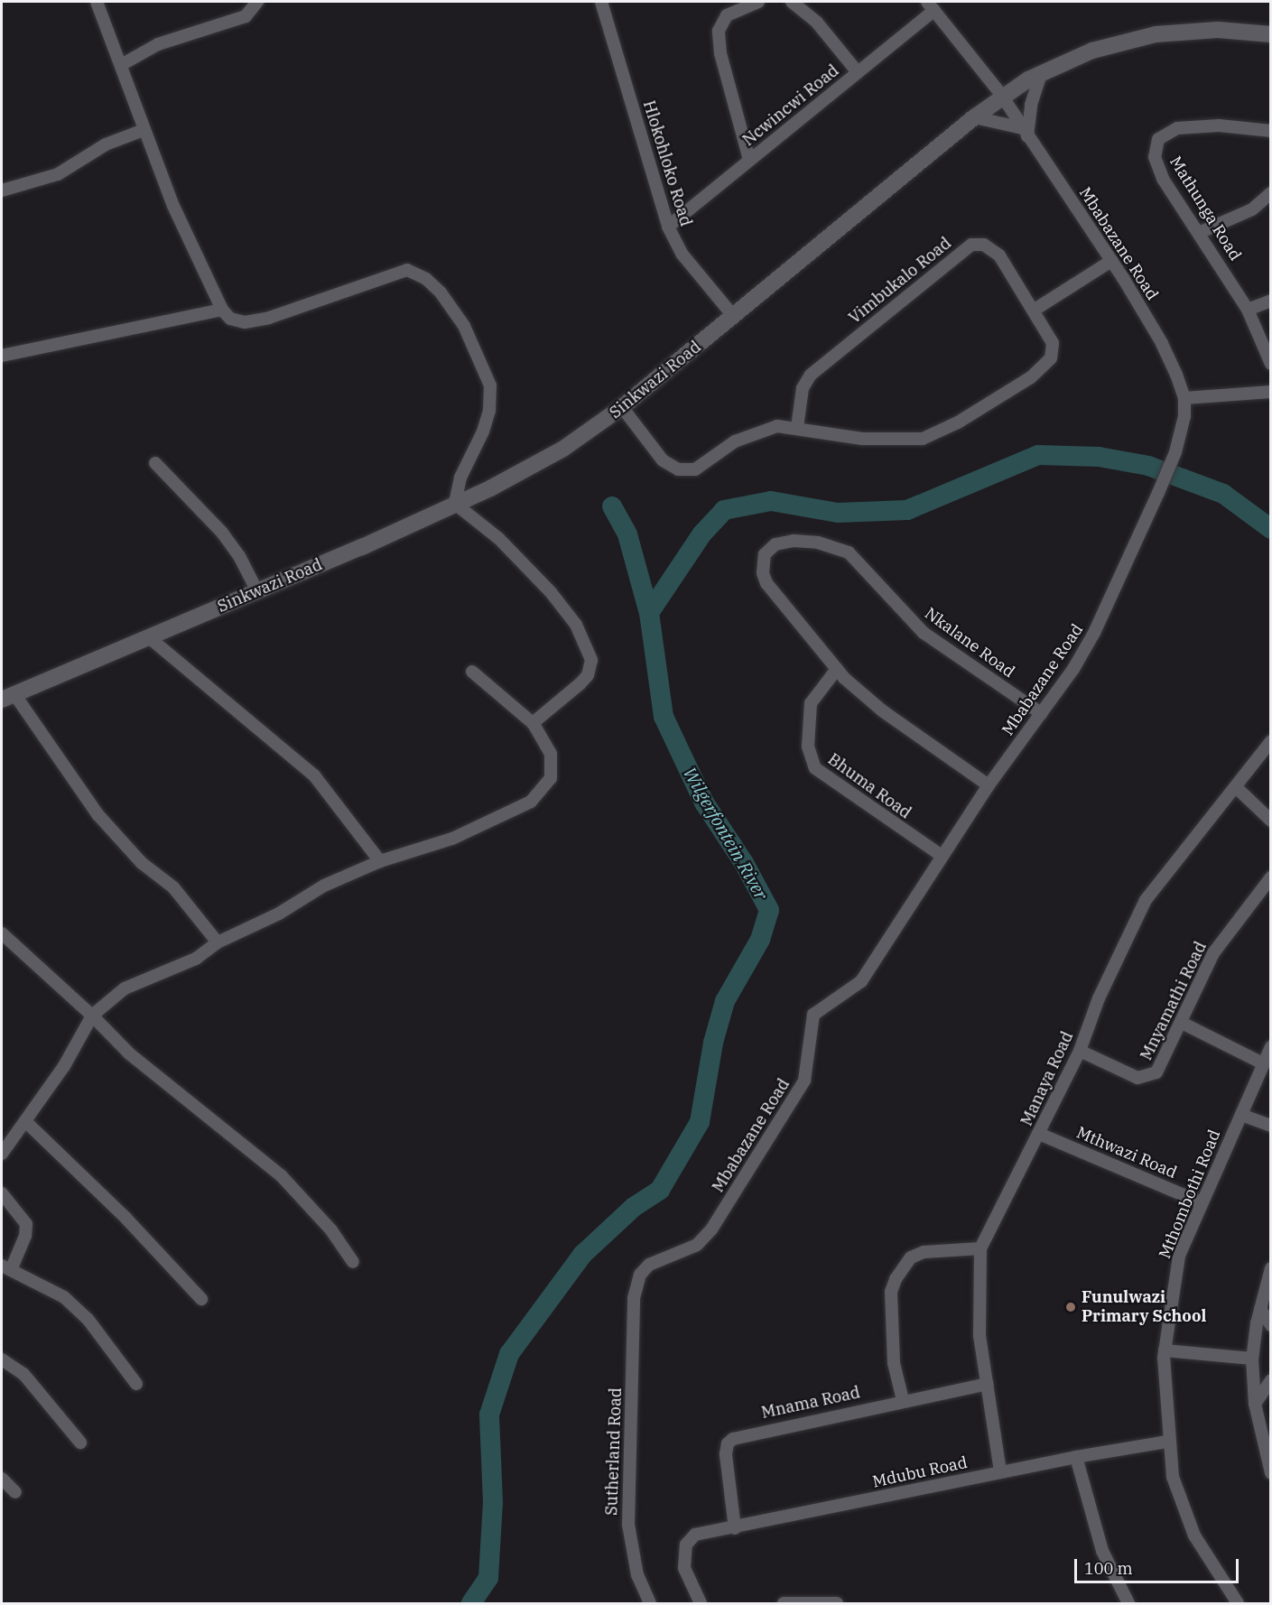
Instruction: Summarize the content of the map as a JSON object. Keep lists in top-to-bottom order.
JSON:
{
  "streets": {
    "street": [
      "Ncwincwi Road",
      "Hlokohloko Road",
      "Mathunga Road",
      "Mbabazane Road",
      "Vimbukalo Road",
      "Sinkwazi Road",
      "Nkalane Road",
      "Bhuma Road",
      "Mnyamathi Road",
      "Manaya Road",
      "Mthwazi Road",
      "Mthombothi Road",
      "Mnama Road",
      "Sutherland Road",
      "Mdubu Road"
    ]
  },
  "crossings": [
    ["Ncwincwi Road", "Hlokohloko Road"],
    ["Ncwincwi Road", "Mbabazane Road"],
    ["Hlokohloko Road", "Sinkwazi Road"],
    ["Mbabazane Road", "Sinkwazi Road"],
    ["Mbabazane Road", "Nkalane Road"],
    ["Mbabazane Road", "Bhuma Road"],
    ["Mbabazane Road", "Sutherland Road"],
    ["Vimbukalo Road", "Sinkwazi Road"],
    ["Nkalane Road", "Bhuma Road"],
    ["Mnyamathi Road", "Manaya Road"],
    ["Manaya Road", "Mthwazi Road"],
    ["Manaya Road", "Mnama Road"],
    ["Manaya Road", "Mdubu Road"],
    ["Mthwazi Road", "Mthombothi Road"],
    ["Mthombothi Road", "Mdubu Road"],
    ["Mnama Road", "Mdubu Road"]
  ],
  "water": ["Wilgerfontein River"],
  "places": ["Funulwazi Primary School"],
  "scale_bar": "100 m"
}
